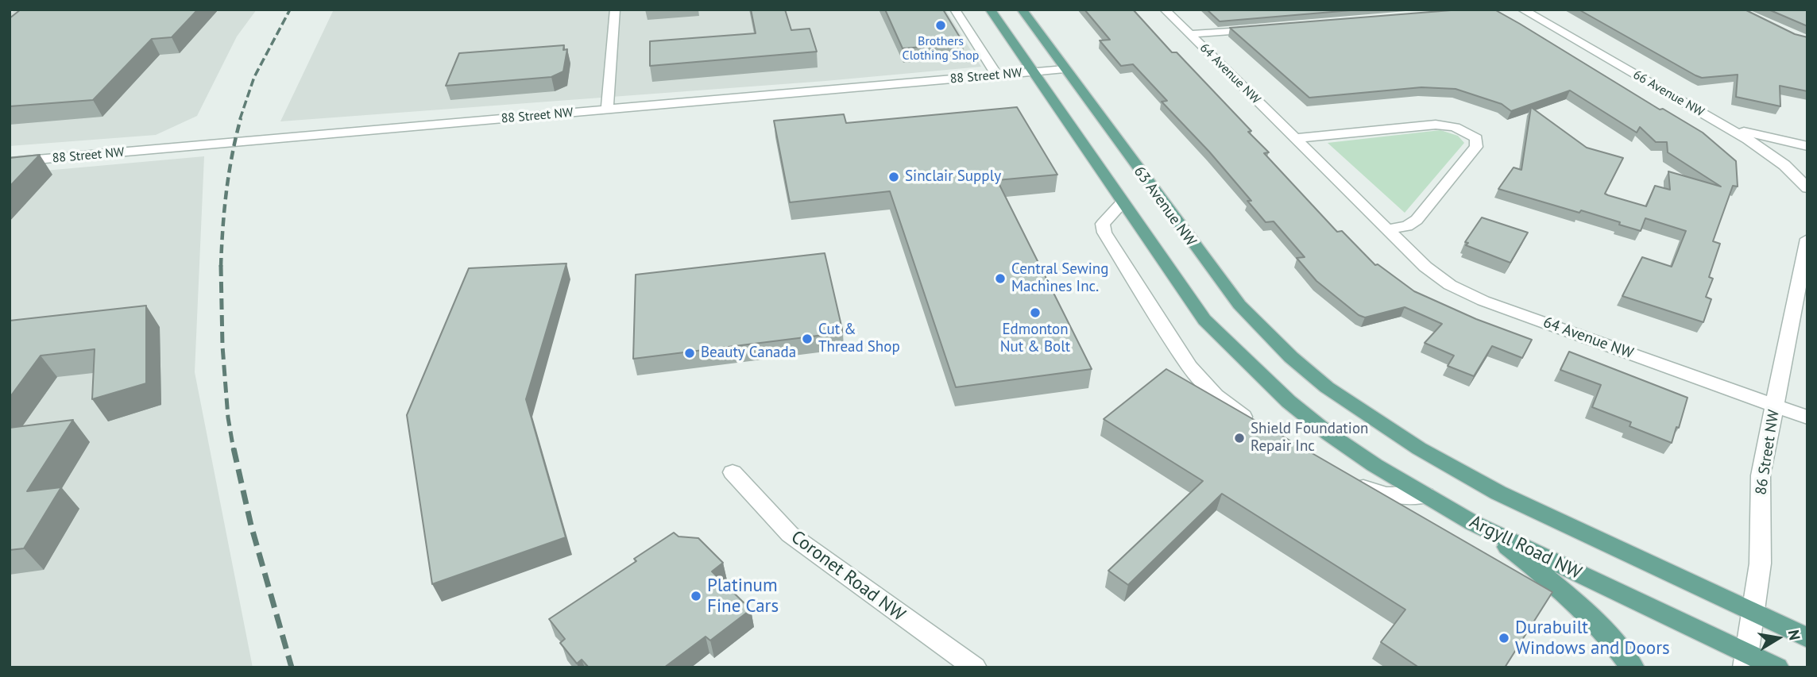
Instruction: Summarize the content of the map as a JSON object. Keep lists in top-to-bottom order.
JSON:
{
  "streets": {
    "main road": ["63 Avenue NW", "Argyll Road NW"],
    "street": [
      "64 Avenue NW",
      "88 Street NW",
      "66 Avenue NW",
      "86 Street NW",
      "Coronet Road NW"
    ]
  },
  "crossings": [
    ["64 Avenue NW", "86 Street NW"],
    ["88 Street NW", "63 Avenue NW"],
    ["63 Avenue NW", "86 Street NW"],
    ["63 Avenue NW", "Argyll Road NW"],
    ["86 Street NW", "Argyll Road NW"]
  ],
  "places": [
    "Brothers Clothing Shop",
    "Sinclair Supply",
    "Central Sewing Machines Inc.",
    "Edmonton Nut & Bolt",
    "Cut & Thread Shop",
    "Beauty Canada",
    "Shield Foundation Repair Inc",
    "Platinum Fine Cars",
    "Durabuilt Windows and Doors"
  ],
  "north": "right"
}
